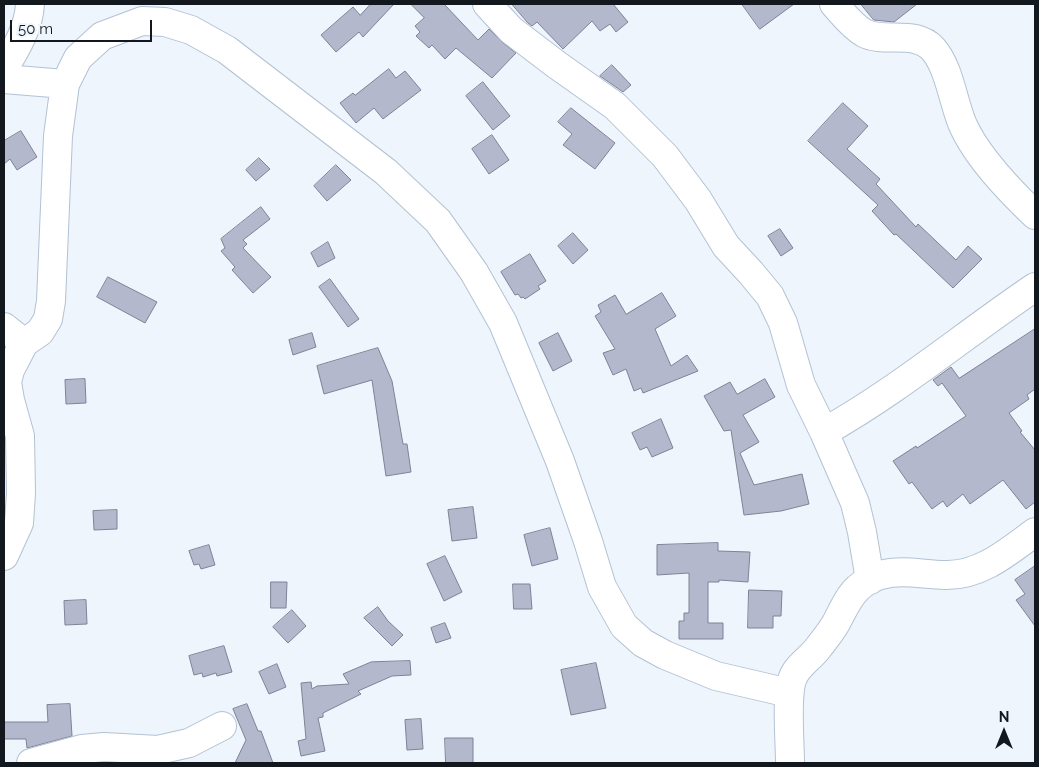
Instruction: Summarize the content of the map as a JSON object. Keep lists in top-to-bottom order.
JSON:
{
  "scale_bar": "50 m",
  "north": "top"
}
